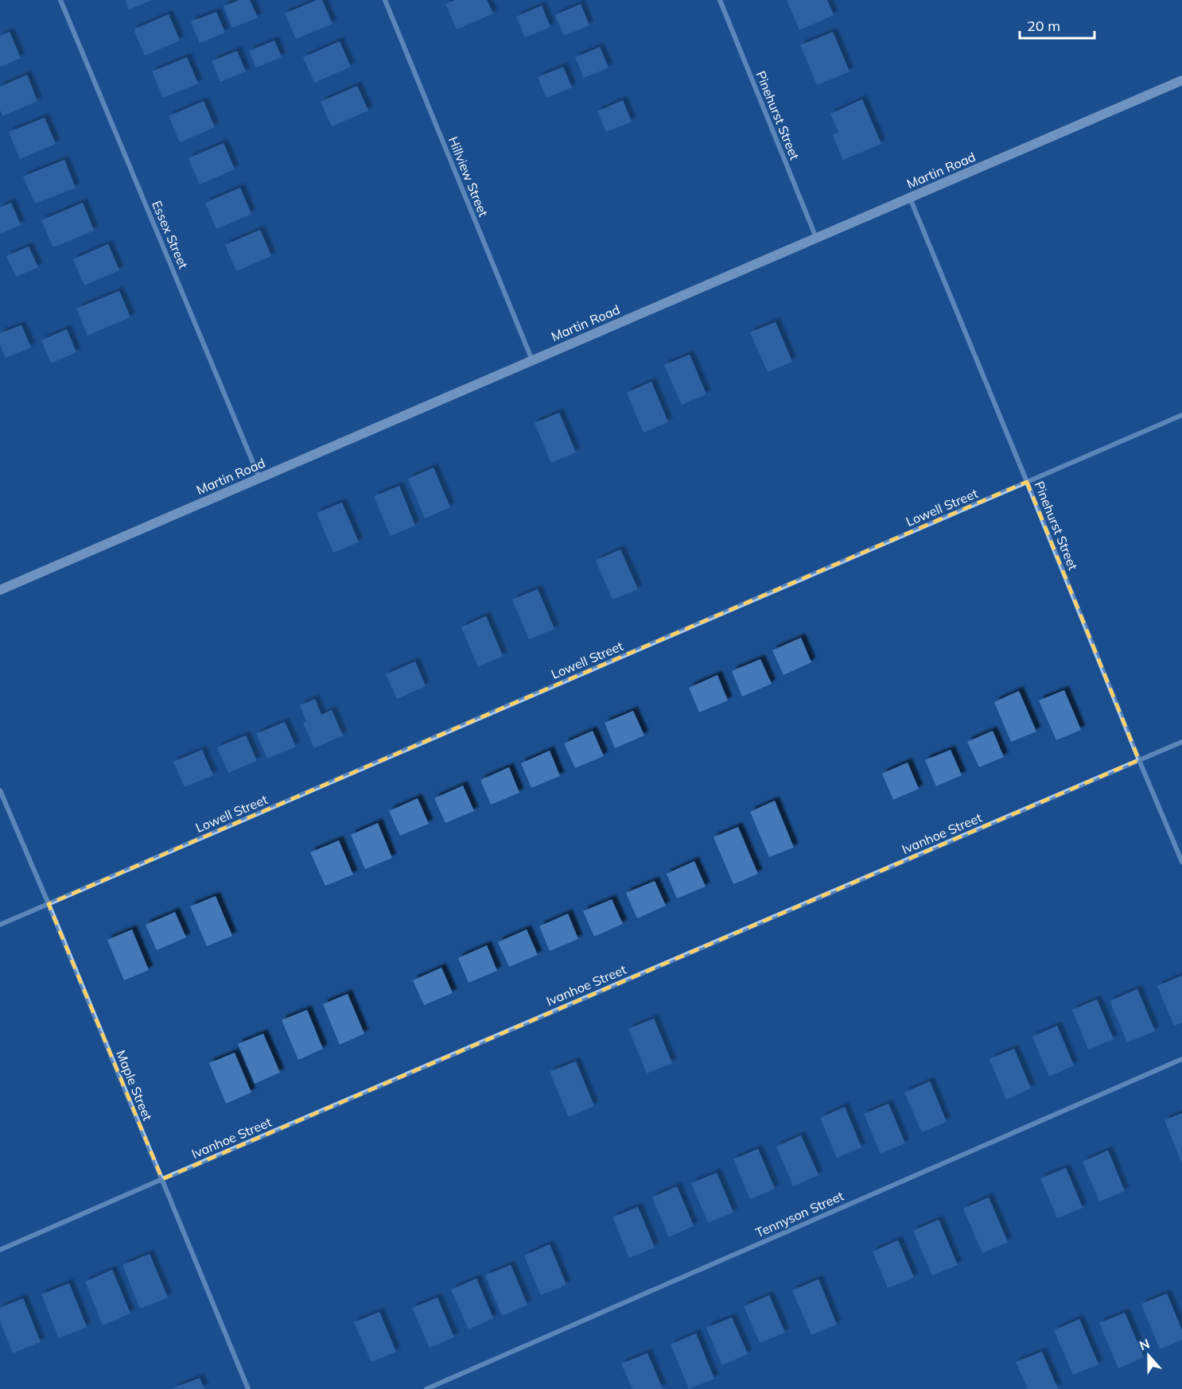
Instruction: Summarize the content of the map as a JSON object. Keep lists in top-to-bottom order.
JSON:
{
  "streets": {
    "street": [
      "Pinehurst Street",
      "Martin Road",
      "Hillview Street",
      "Essex Street",
      "Lowell Street",
      "Ivanhoe Street",
      "Maple Street",
      "Tennyson Street"
    ]
  },
  "crossings": [
    ["Pinehurst Street", "Martin Road"],
    ["Pinehurst Street", "Lowell Street"],
    ["Pinehurst Street", "Ivanhoe Street"],
    ["Martin Road", "Hillview Street"],
    ["Martin Road", "Essex Street"],
    ["Lowell Street", "Maple Street"],
    ["Ivanhoe Street", "Maple Street"]
  ],
  "scale_bar": "20 m",
  "north": "top"
}
